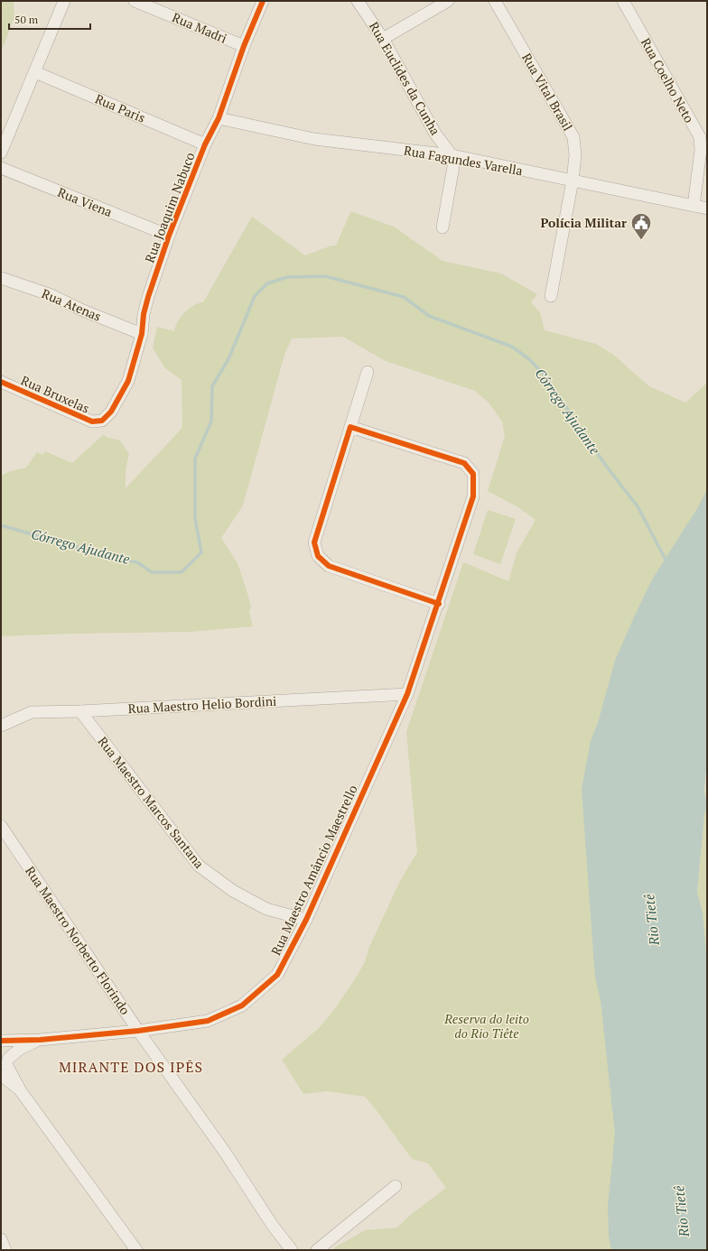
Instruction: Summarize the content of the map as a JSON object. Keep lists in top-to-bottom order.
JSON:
{
  "streets": {
    "street": [
      "Rua Madri",
      "Rua Euclides da Cunha",
      "Rua Coelho Neto",
      "Rua Vital Brasil",
      "Rua Paris",
      "Rua Fagundes Varella",
      "Rua Viena",
      "Rua Joaquim Nabuco",
      "Rua Atenas",
      "Rua Bruxelas",
      "Rua Maestro Helio Bordini",
      "Rua Maestro Marcos Santana",
      "Rua Maestro Amâncio Maestrello",
      "Rua Maestro Norberto Florindo"
    ]
  },
  "crossings": [
    ["Rua Madri", "Rua Joaquim Nabuco"],
    ["Rua Euclides da Cunha", "Rua Fagundes Varella"],
    ["Rua Coelho Neto", "Rua Fagundes Varella"],
    ["Rua Vital Brasil", "Rua Fagundes Varella"],
    ["Rua Paris", "Rua Joaquim Nabuco"],
    ["Rua Fagundes Varella", "Rua Joaquim Nabuco"],
    ["Rua Viena", "Rua Joaquim Nabuco"],
    ["Rua Joaquim Nabuco", "Rua Atenas"],
    ["Rua Joaquim Nabuco", "Rua Bruxelas"],
    ["Rua Maestro Helio Bordini", "Rua Maestro Marcos Santana"],
    ["Rua Maestro Helio Bordini", "Rua Maestro Amâncio Maestrello"],
    ["Rua Maestro Marcos Santana", "Rua Maestro Amâncio Maestrello"],
    ["Rua Maestro Amâncio Maestrello", "Rua Maestro Norberto Florindo"]
  ],
  "districts": ["MIRANTE DOS IPÊS"],
  "water": ["Córrego Ajudante", "Rio Tietê"],
  "parks": ["Reserva do leito do Rio Tiête"],
  "places": {
    "public building": ["Polícia Militar"]
  },
  "scale_bar": "50 m"
}
